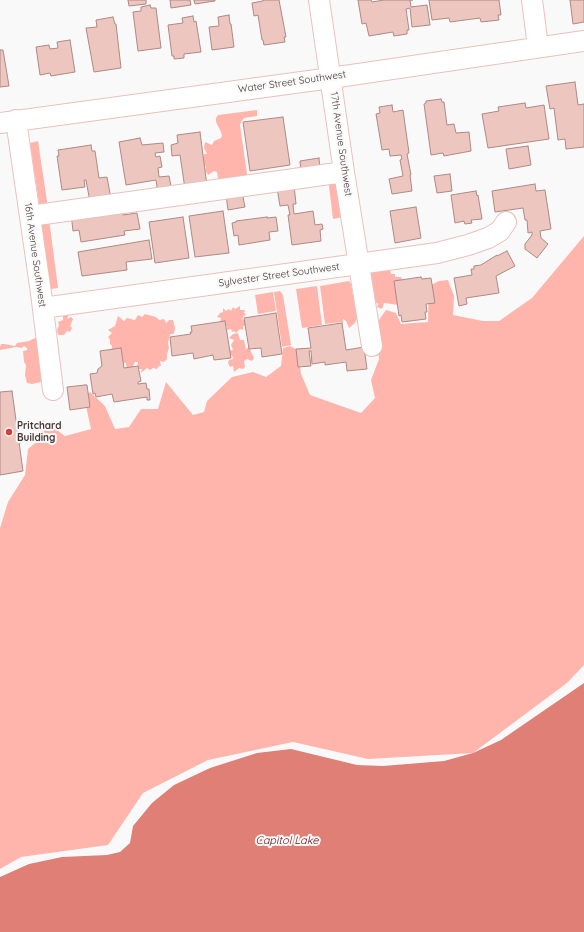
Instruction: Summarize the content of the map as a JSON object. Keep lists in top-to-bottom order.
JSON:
{
  "streets": {
    "street": [
      "Water Street Southwest",
      "17th Avenue Southwest",
      "16th Avenue Southwest",
      "Sylvester Street Southwest"
    ]
  },
  "crossings": [
    ["Water Street Southwest", "17th Avenue Southwest"],
    ["Water Street Southwest", "16th Avenue Southwest"],
    ["17th Avenue Southwest", "Sylvester Street Southwest"],
    ["16th Avenue Southwest", "Sylvester Street Southwest"]
  ],
  "water": ["Capitol Lake"],
  "places": ["Pritchard Building"]
}
